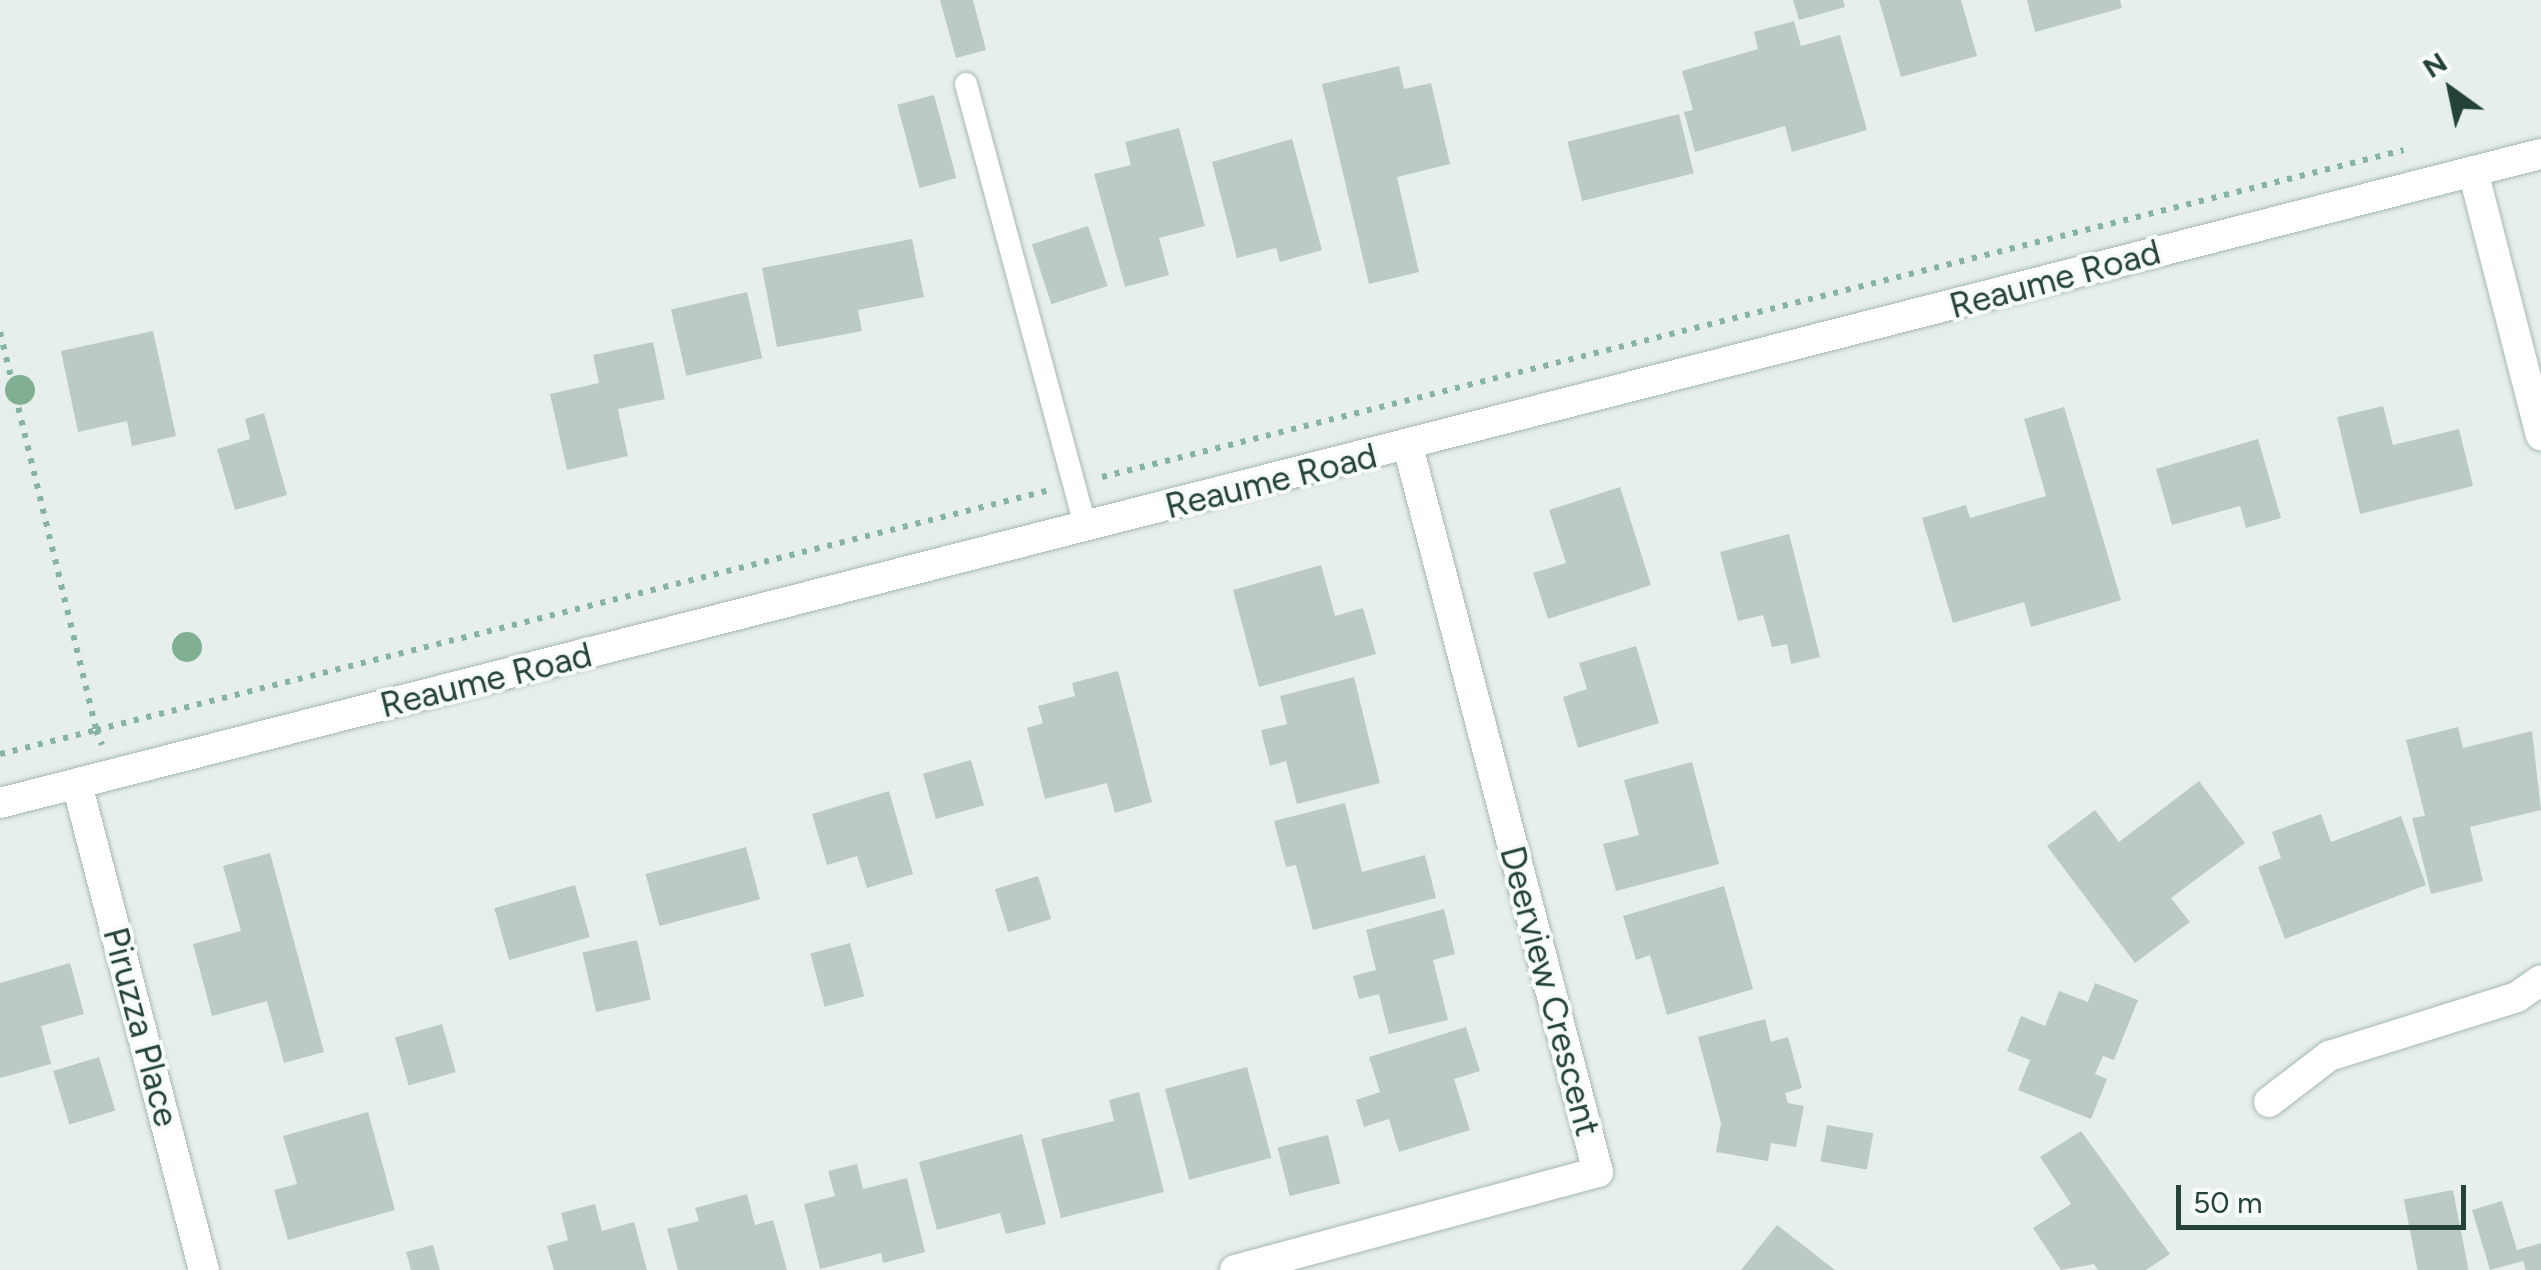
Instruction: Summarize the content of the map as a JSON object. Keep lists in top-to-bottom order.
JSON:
{
  "streets": {
    "street": ["Reaume Road", "Deerview Crescent", "Piruzza Place"]
  },
  "crossings": [
    ["Reaume Road", "Deerview Crescent"],
    ["Reaume Road", "Piruzza Place"]
  ],
  "scale_bar": "50 m",
  "north": "top left"
}
